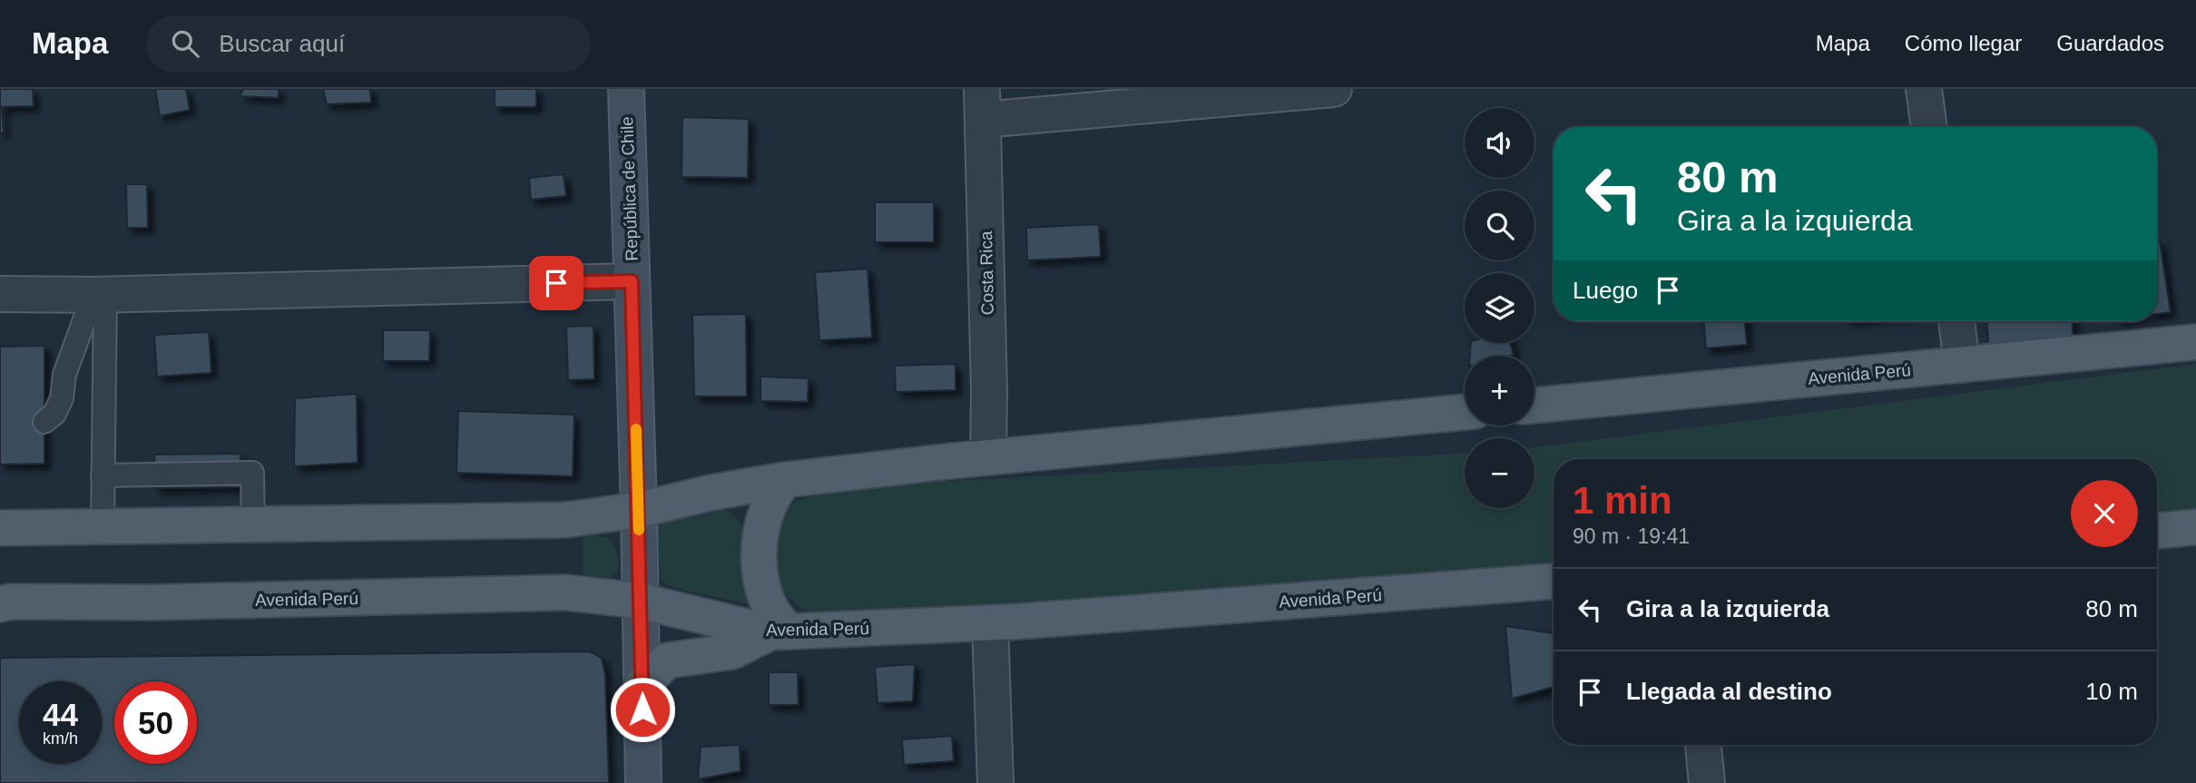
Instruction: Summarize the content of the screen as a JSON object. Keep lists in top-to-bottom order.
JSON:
{
  "streets": {
    "main road": ["República de Chile", "Avenida Perú"],
    "street": ["Costa Rica"]
  },
  "crossings": [
    ["República de Chile", "Avenida Perú"]
  ],
  "page": {
    "header": "Mapa",
    "search": "Buscar aquí",
    "nav": ["Mapa", "Cómo llegar", "Guardados"],
    "map_buttons": ["+", "−"],
    "turn": ["80 m", "Gira a la izquierda"],
    "then": "Luego",
    "heading": ["1 min", "90 m · 19:41"],
    "list": [
      {
        "name": "Gira a la izquierda",
        "value": "80 m"
      },
      {
        "name": "Llegada al destino",
        "value": "10 m"
      }
    ],
    "speed": "44 km/h",
    "limit": "50"
  }
}
